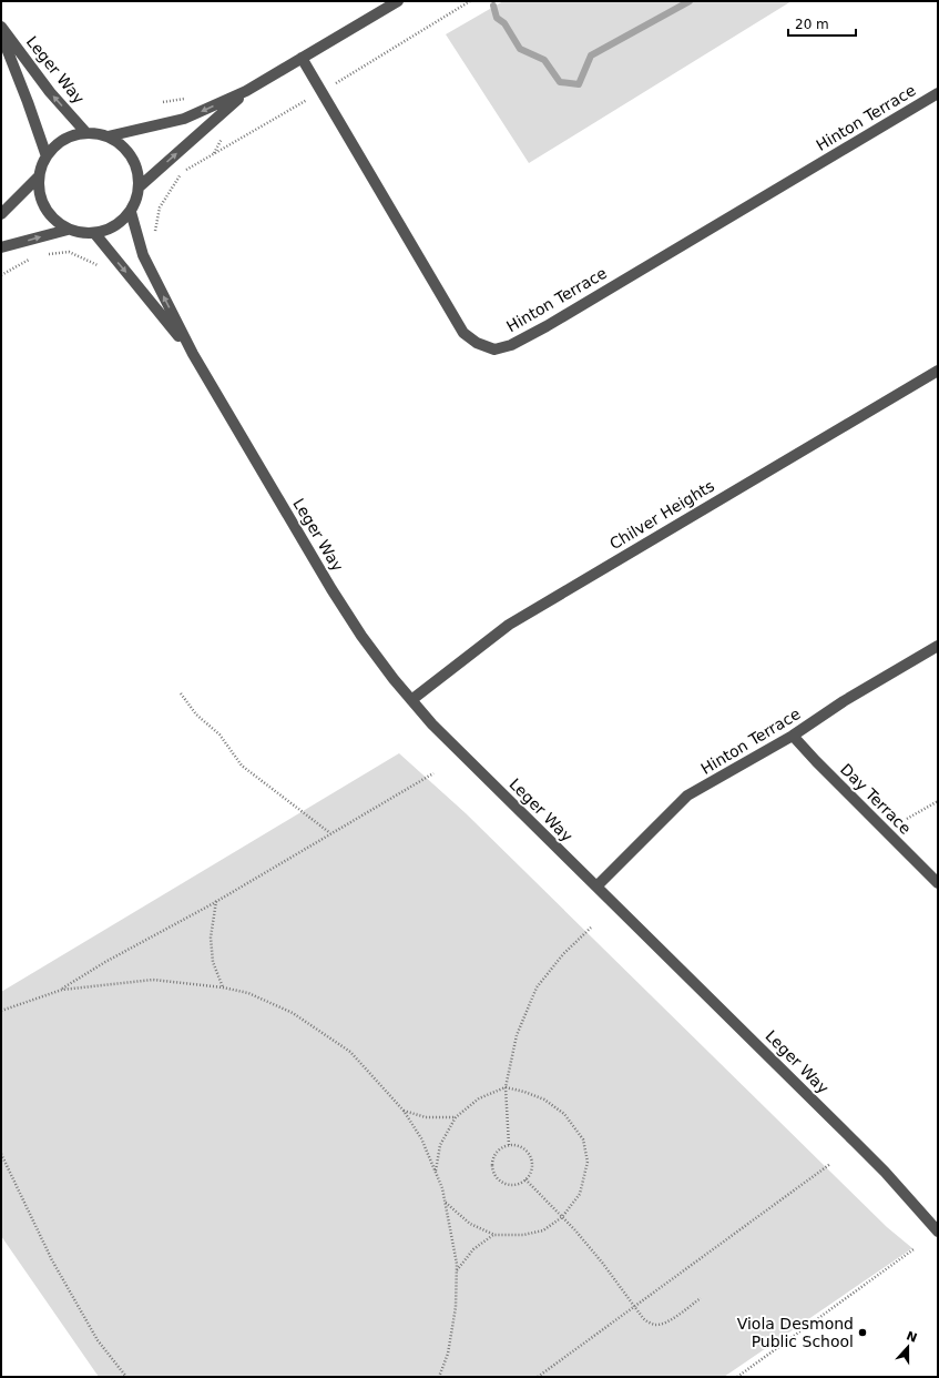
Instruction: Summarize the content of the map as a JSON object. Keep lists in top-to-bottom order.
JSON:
{
  "streets": {
    "street": [
      "Leger Way",
      "Hinton Terrace",
      "Chilver Heights",
      "Day Terrace"
    ]
  },
  "crossings": [
    ["Leger Way", "Hinton Terrace"],
    ["Leger Way", "Chilver Heights"],
    ["Hinton Terrace", "Day Terrace"]
  ],
  "places": ["Viola Desmond Public School"],
  "scale_bar": "20 m",
  "north": "top"
}
